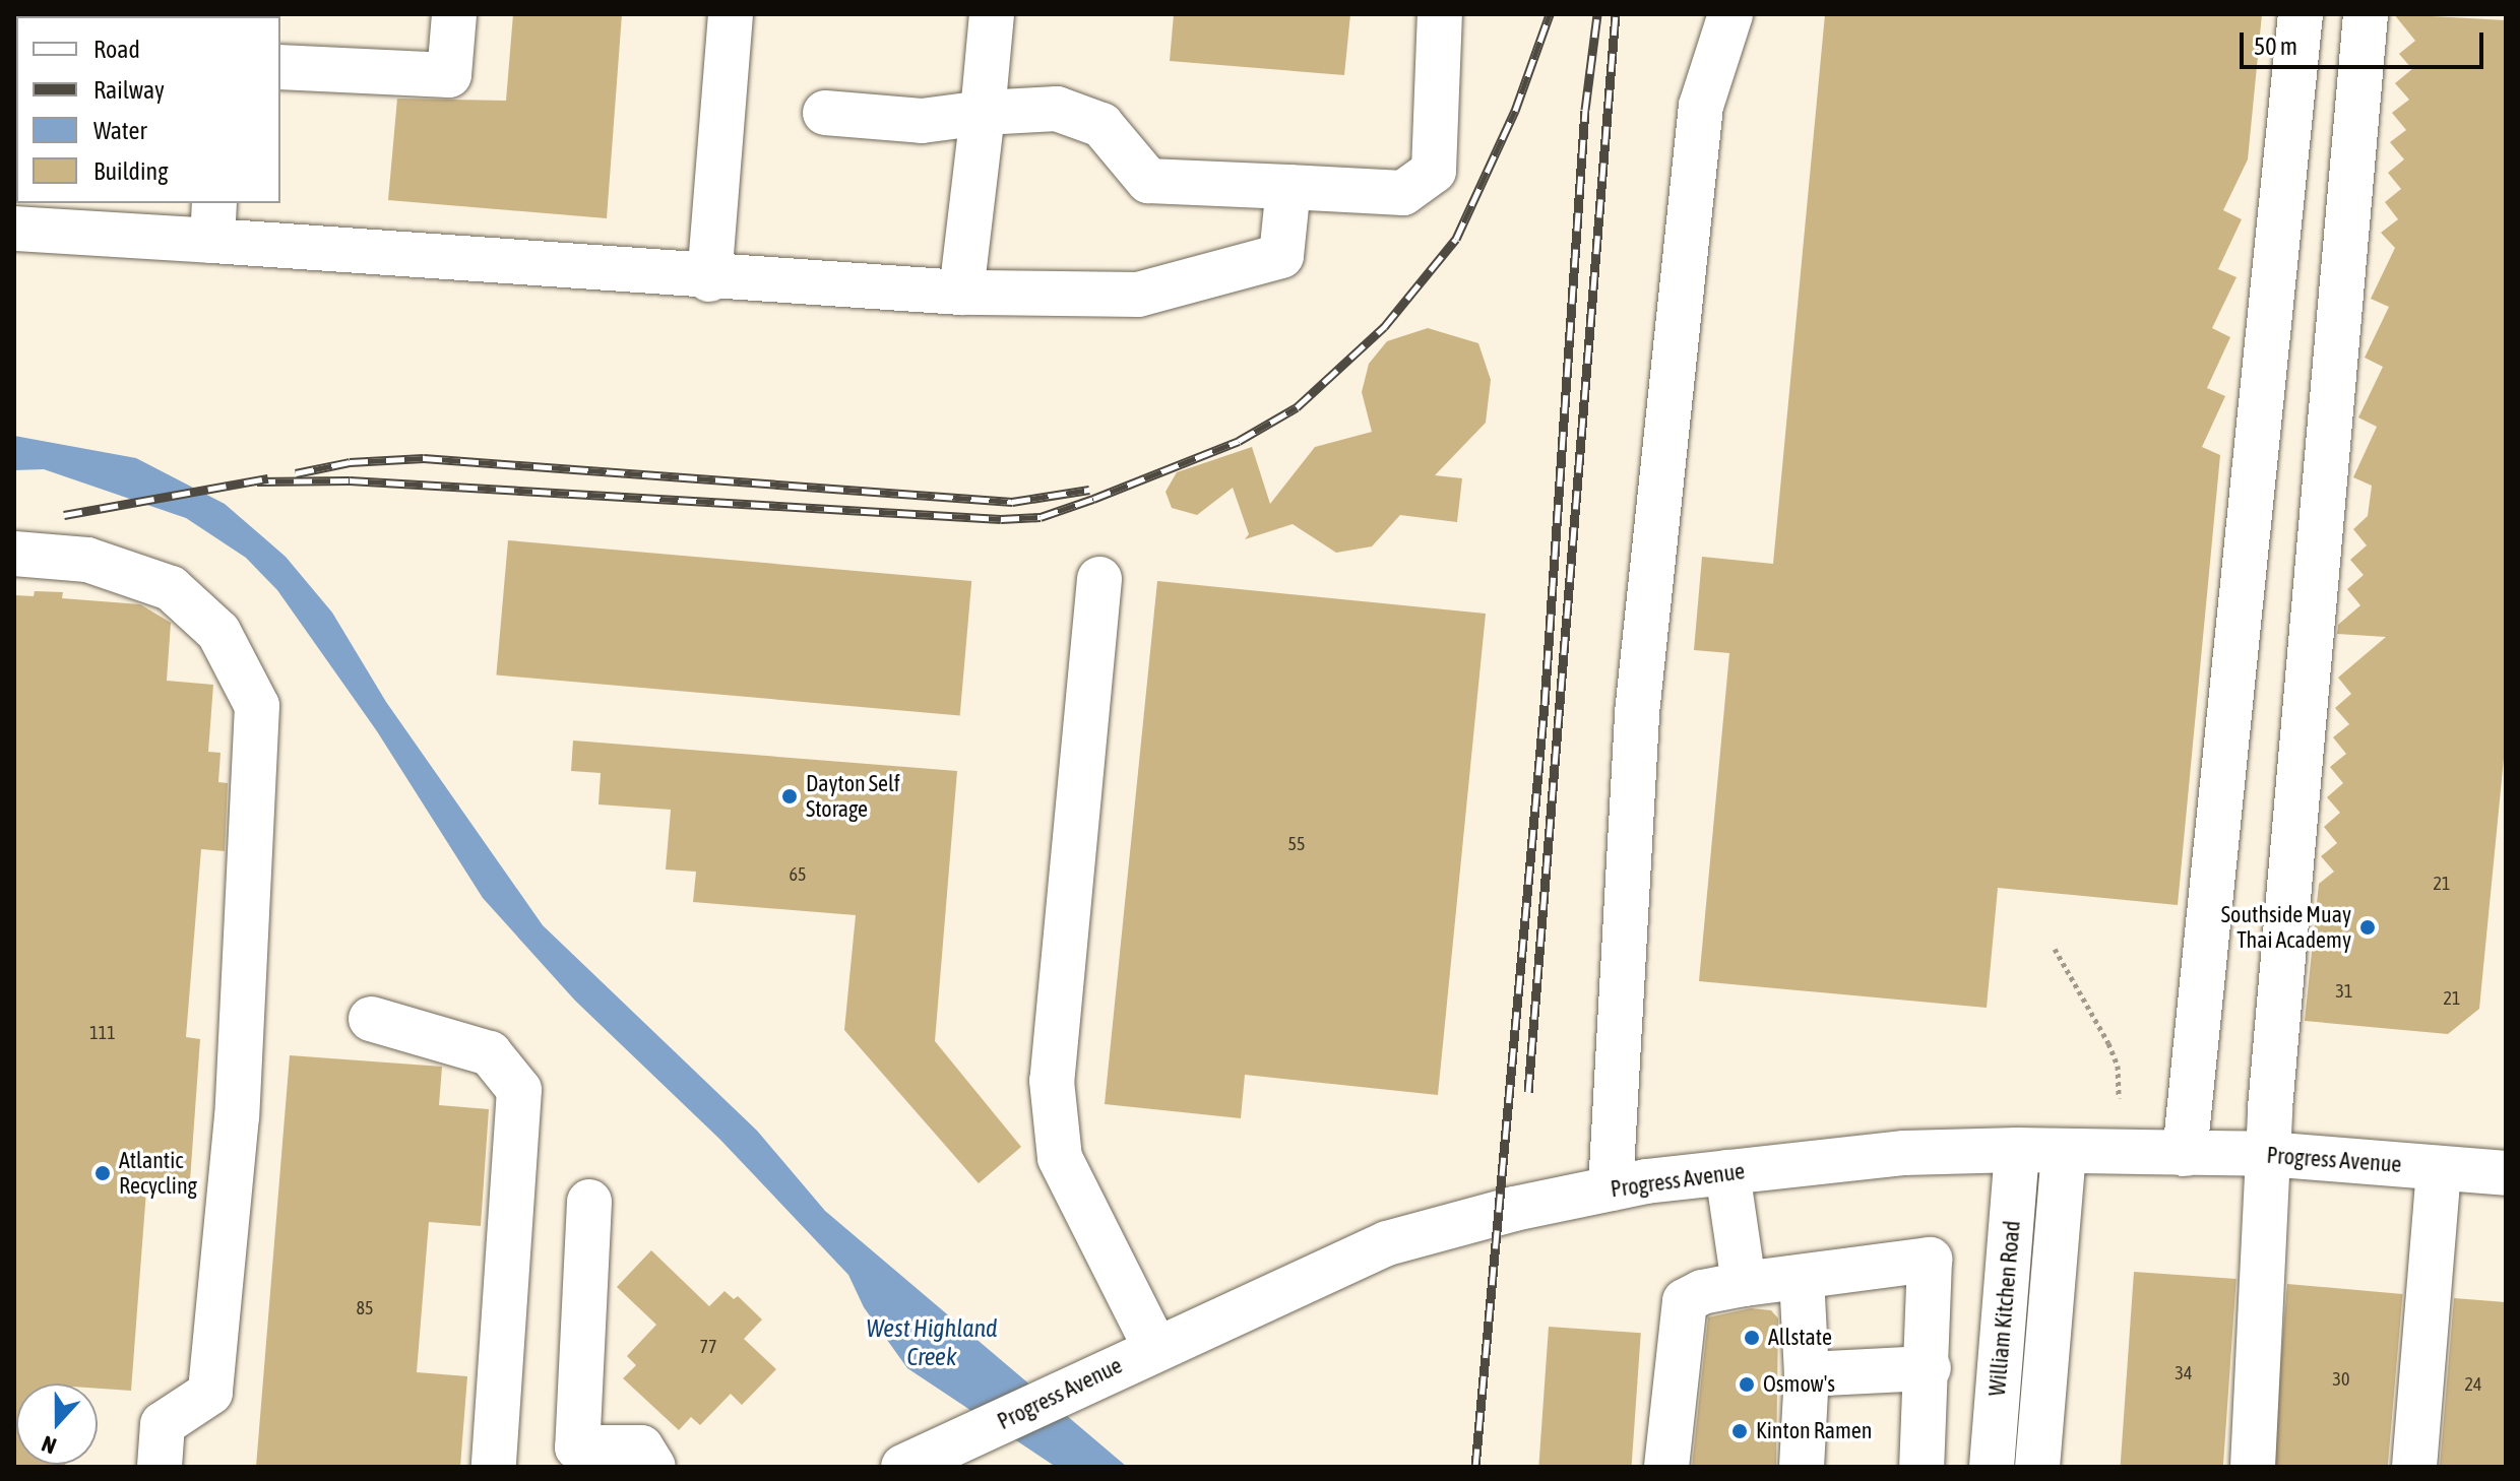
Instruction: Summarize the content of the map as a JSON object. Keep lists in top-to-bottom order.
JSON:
{
  "streets": {
    "main road": ["Progress Avenue", "William Kitchen Road"]
  },
  "crossings": [
    ["Progress Avenue", "William Kitchen Road"]
  ],
  "water": ["West Highland Creek"],
  "places": [
    "Dayton Self Storage",
    "Southside Muay Thai Academy",
    "Atlantic Recycling",
    "Allstate",
    "Osmow's",
    "Kinton Ramen"
  ],
  "house_numbers": [
    "55",
    "65",
    "21",
    "31",
    "21",
    "111",
    "85",
    "77",
    "34",
    "30",
    "24"
  ],
  "legend": [
    "Road",
    "Railway",
    "Water",
    "Building"
  ],
  "scale_bar": "50 m",
  "north": "bottom"
}
